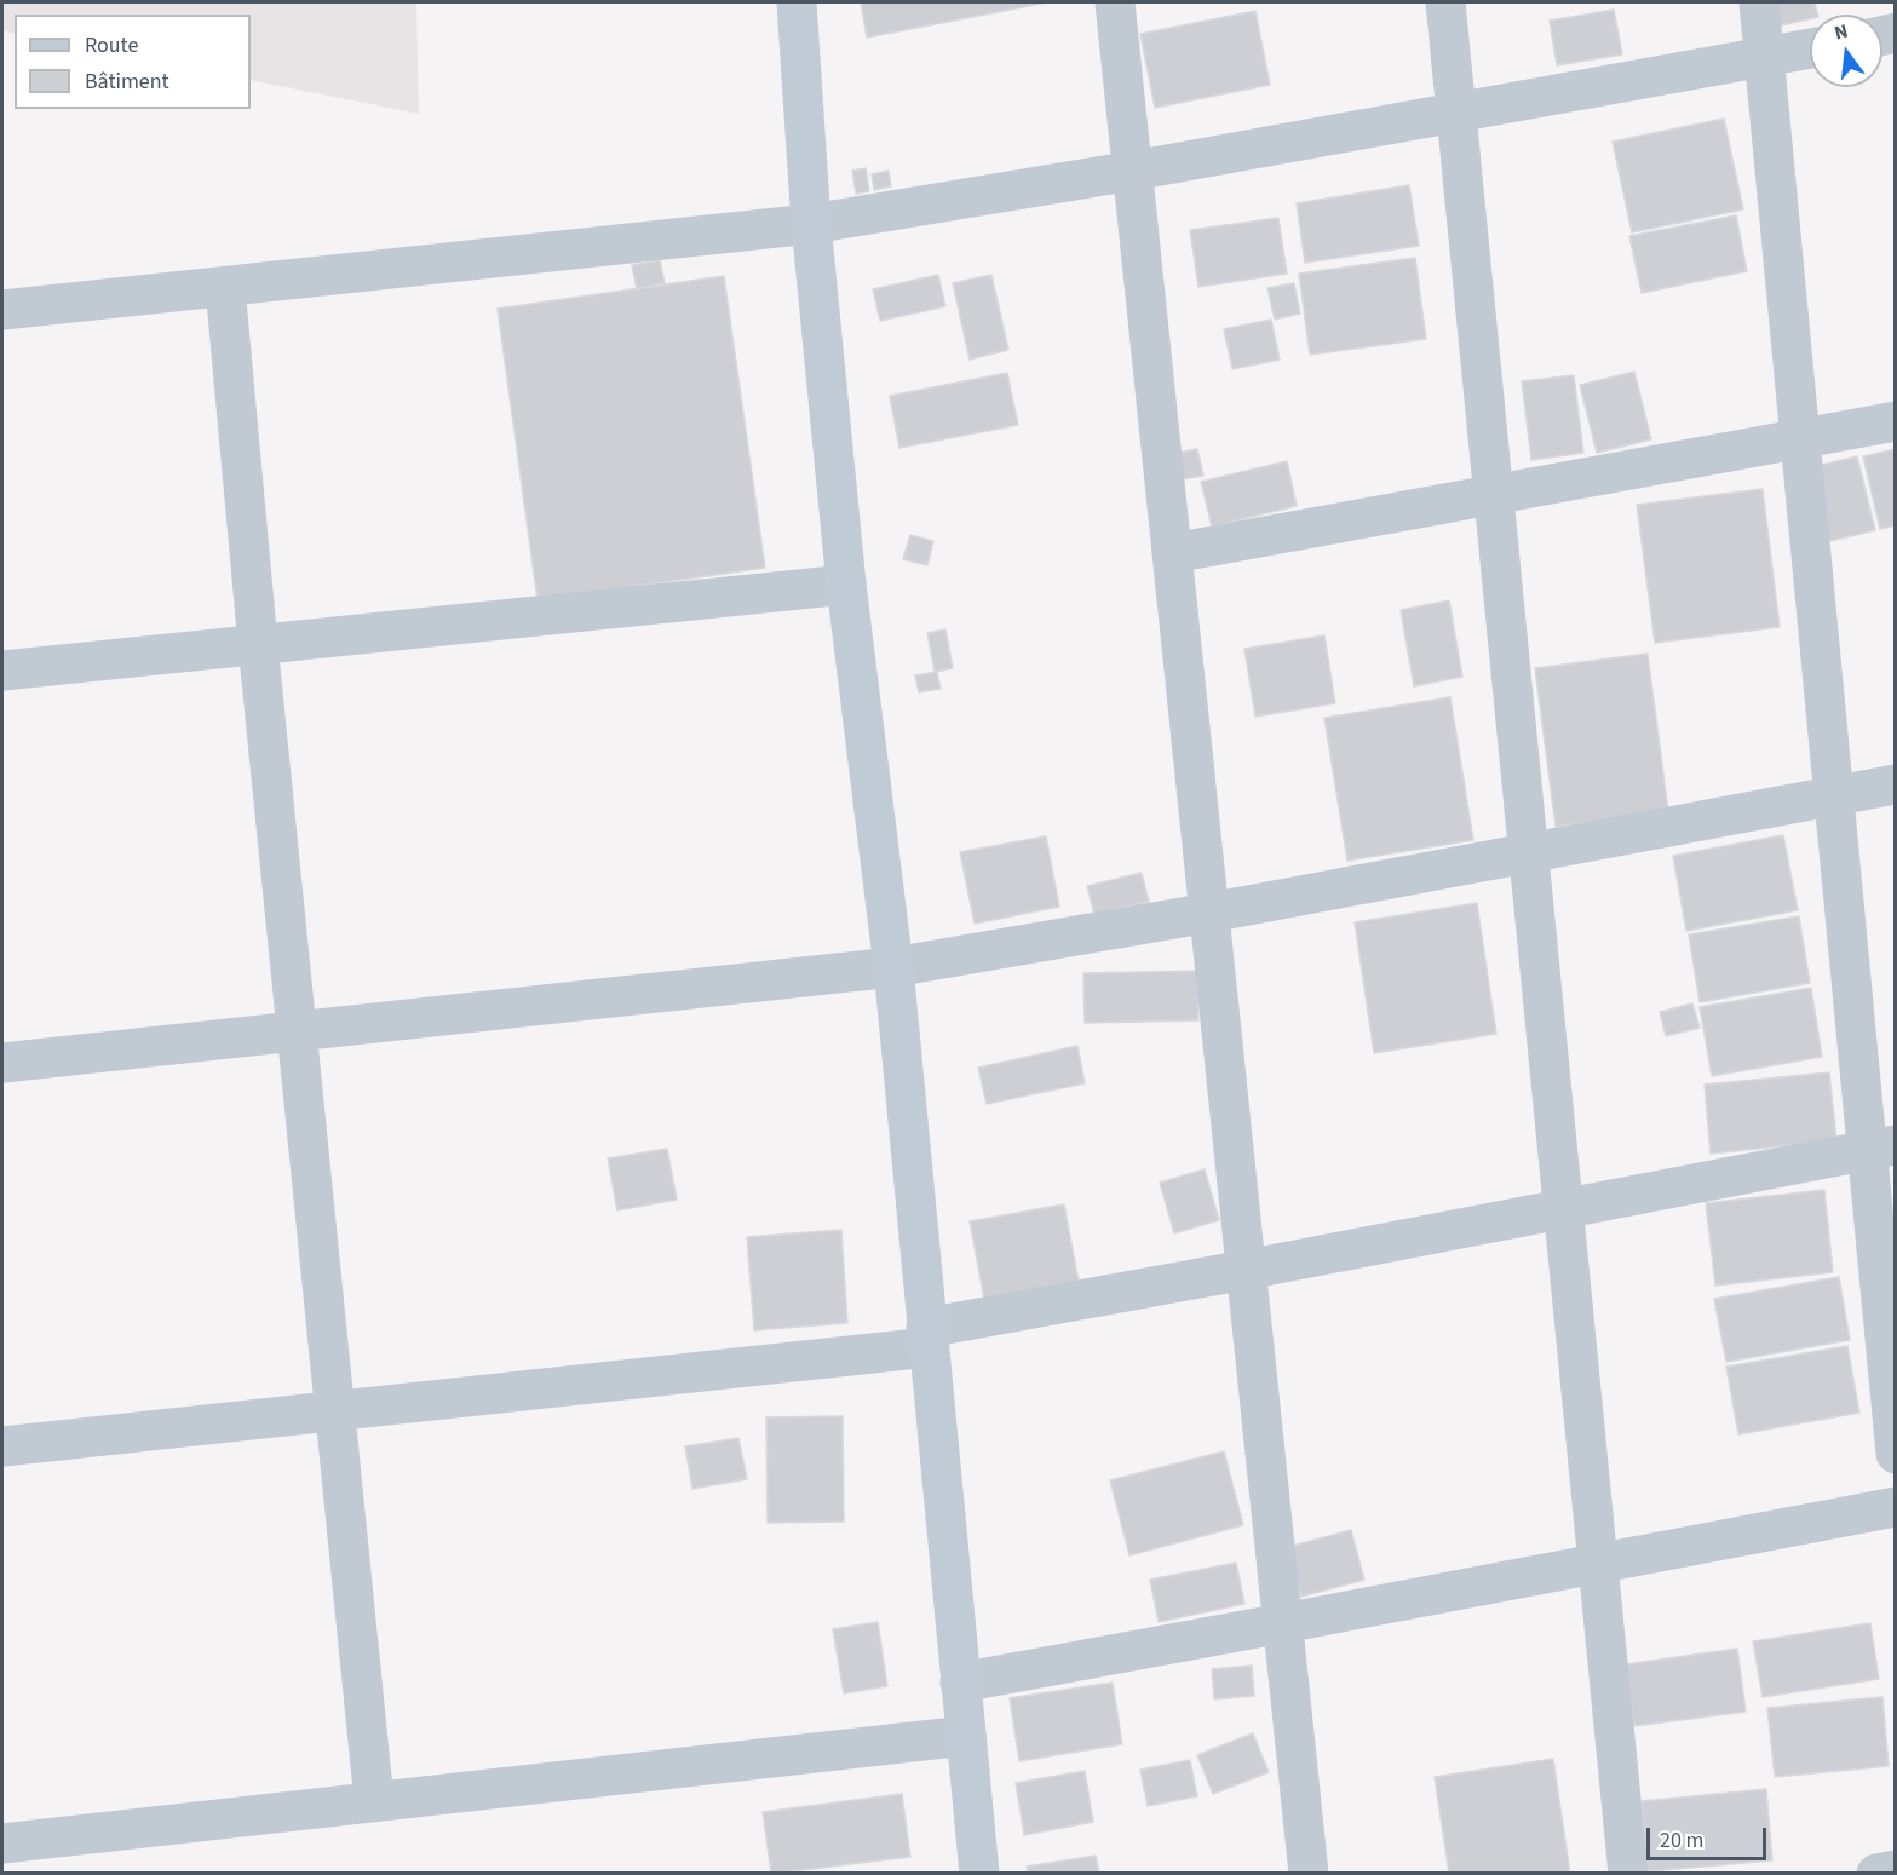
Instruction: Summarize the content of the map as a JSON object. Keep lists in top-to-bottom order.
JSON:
{
  "legend": ["Route", "Bâtiment"],
  "scale_bar": "20 m",
  "north": "top"
}
